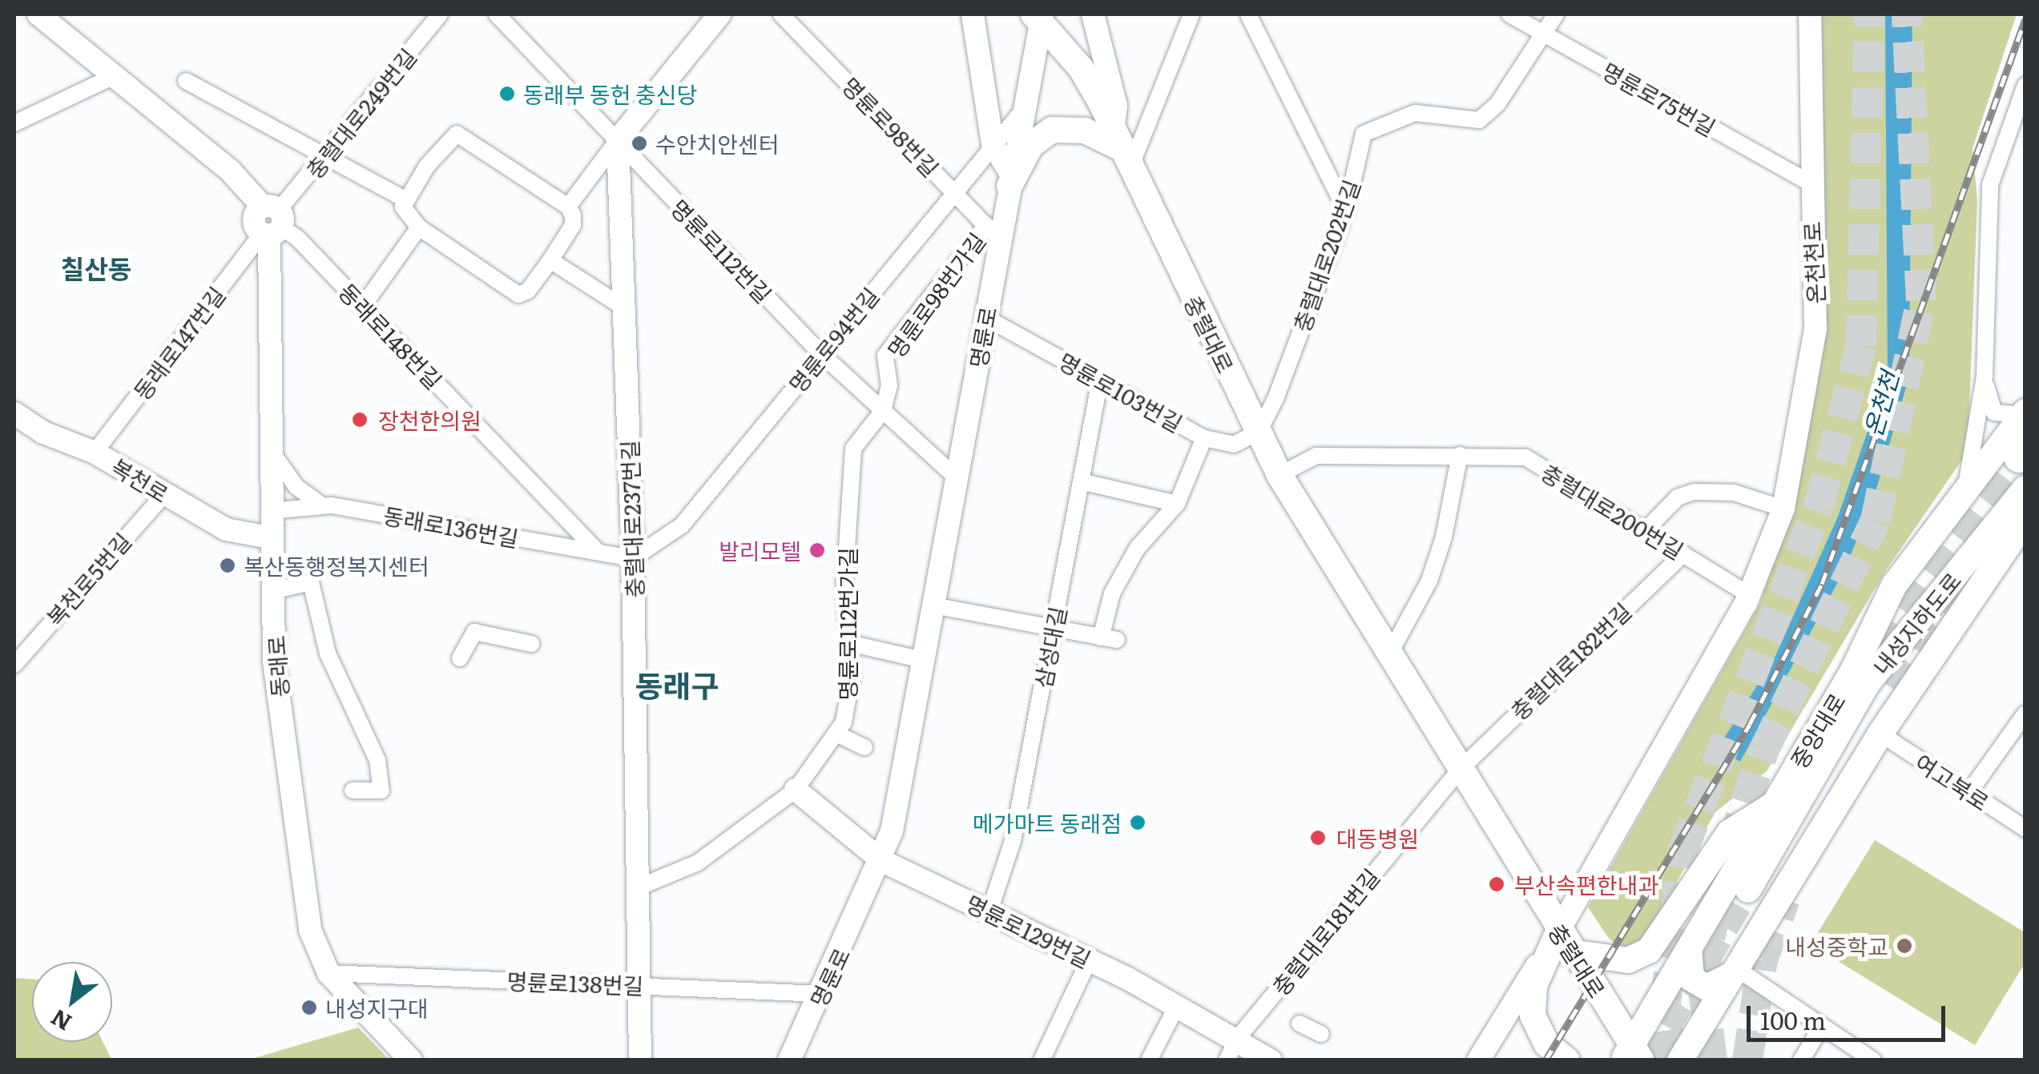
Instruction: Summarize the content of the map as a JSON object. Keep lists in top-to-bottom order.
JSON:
{
  "streets": {
    "main road": ["충렬대로", "내성지하도로", "중앙대로"],
    "street": [
      "명륜로75번길",
      "충렬대로249번길",
      "명륜로98번길",
      "명륜로112번길",
      "충렬대로202번길",
      "온천천로",
      "명륜로98번가길",
      "동래로148번길",
      "명륜로",
      "명륜로94번길",
      "동래로147번길",
      "명륜로103번길",
      "복천로",
      "충렬대로200번길",
      "충렬대로237번길",
      "동래로136번길",
      "복천로5번길",
      "명륜로112번가길",
      "삼성대길",
      "충렬대로182번길",
      "동래로",
      "여고북로",
      "명륜로129번길",
      "충렬대로181번길",
      "명륜로138번길"
    ]
  },
  "crossings": [
    ["명륜로75번길", "충렬대로202번길"],
    ["명륜로75번길", "온천천로"],
    ["충렬대로249번길", "동래로148번길"],
    ["충렬대로249번길", "동래로147번길"],
    ["충렬대로249번길", "동래로"],
    ["명륜로98번길", "명륜로98번가길"],
    ["명륜로98번길", "명륜로"],
    ["명륜로98번길", "명륜로94번길"],
    ["명륜로112번길", "명륜로98번가길"],
    ["명륜로112번길", "명륜로"],
    ["명륜로112번길", "명륜로94번길"],
    ["명륜로112번길", "충렬대로237번길"],
    ["명륜로112번길", "명륜로112번가길"],
    ["충렬대로202번길", "충렬대로"],
    ["충렬대로202번길", "명륜로103번길"],
    ["온천천로", "충렬대로"],
    ["온천천로", "충렬대로200번길"],
    ["명륜로98번가길", "명륜로"],
    ["명륜로98번가길", "명륜로112번가길"],
    ["충렬대로", "명륜로"],
    ["충렬대로", "명륜로103번길"],
    ["충렬대로", "충렬대로200번길"],
    ["충렬대로", "충렬대로182번길"],
    ["충렬대로", "중앙대로"],
    ["충렬대로", "충렬대로181번길"],
    ["동래로148번길", "동래로147번길"],
    ["동래로148번길", "동래로136번길"],
    ["동래로148번길", "동래로"],
    ["명륜로", "명륜로94번길"],
    ["명륜로", "명륜로103번길"],
    ["명륜로", "명륜로129번길"],
    ["명륜로", "명륜로138번길"],
    ["명륜로94번길", "충렬대로237번길"],
    ["명륜로94번길", "동래로136번길"],
    ["동래로147번길", "복천로"],
    ["동래로147번길", "동래로"],
    ["명륜로103번길", "삼성대길"],
    ["복천로", "복천로5번길"],
    ["복천로", "동래로"],
    ["충렬대로200번길", "충렬대로182번길"],
    ["충렬대로237번길", "동래로136번길"],
    ["충렬대로237번길", "명륜로112번가길"],
    ["충렬대로237번길", "명륜로138번길"],
    ["동래로136번길", "동래로"],
    ["명륜로112번가길", "명륜로129번길"],
    ["삼성대길", "명륜로129번길"],
    ["충렬대로182번길", "충렬대로181번길"],
    ["동래로", "명륜로138번길"],
    ["명륜로129번길", "충렬대로181번길"]
  ],
  "districts": ["칠산동", "동래구"],
  "water": ["온천천"],
  "places": [
    "동래부 동헌 충신당",
    "수안치안센터",
    "장천한의원",
    "발리모텔",
    "복산동행정복지센터",
    "메가마트 동래점",
    "대동병원",
    "부산속편한내과",
    "내성중학교",
    "내성지구대"
  ],
  "scale_bar": "100 m",
  "north": "bottom left"
}
